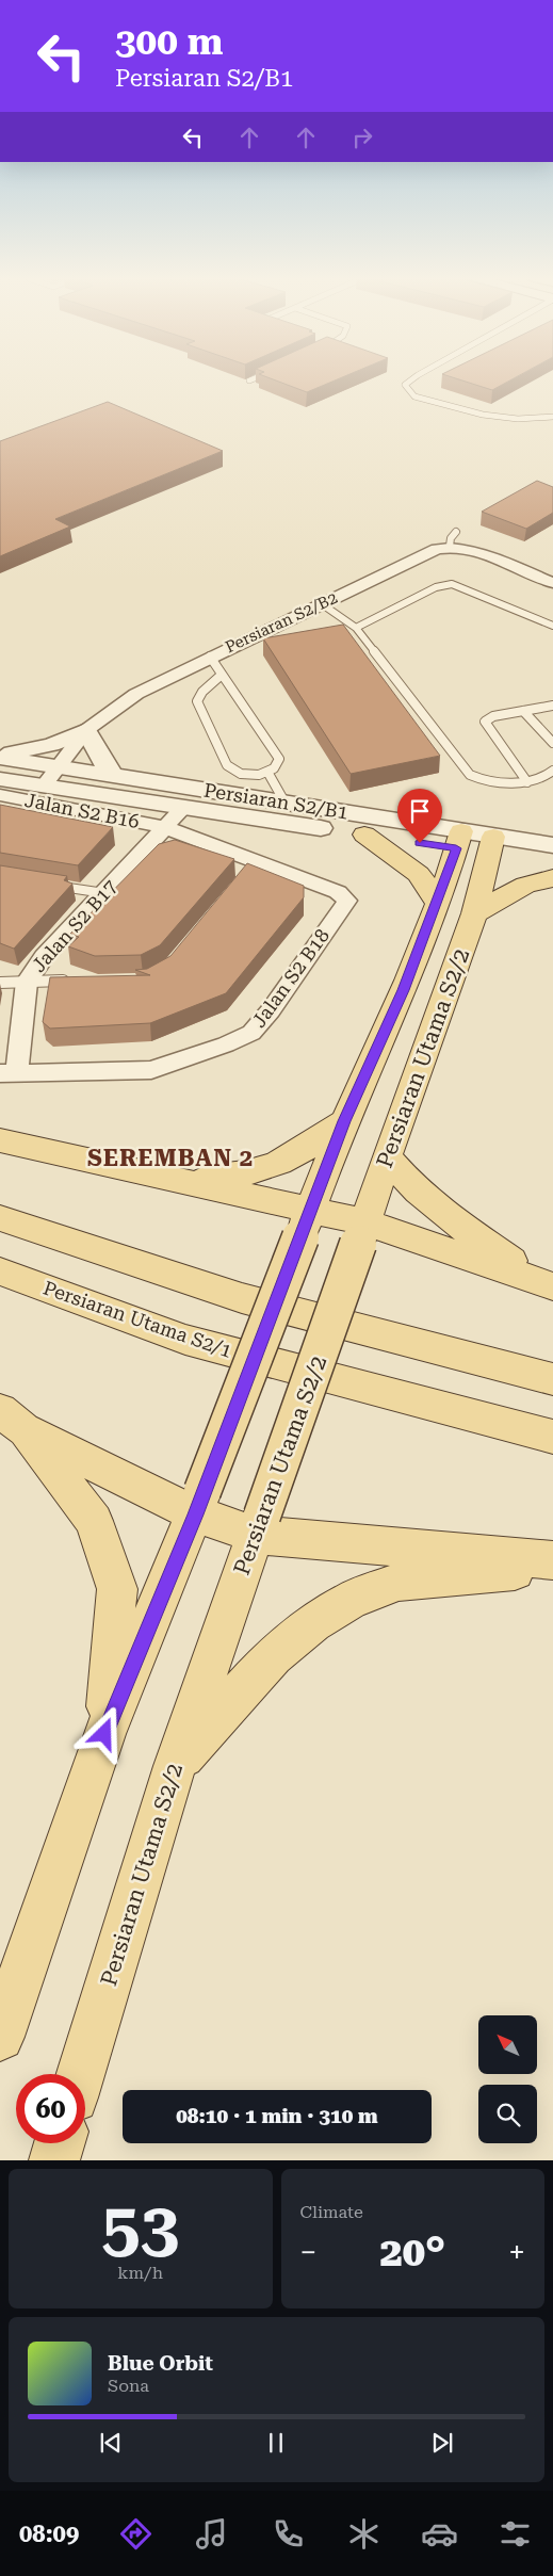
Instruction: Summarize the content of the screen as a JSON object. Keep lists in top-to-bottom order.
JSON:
{
  "streets": {
    "main road": ["Persiaran Utama S2/2", "Persiaran Utama S2/1"],
    "street": [
      "Persiaran S2/B2",
      "Persiaran S2/B1",
      "Jalan S2 B16",
      "Jalan S2 B17",
      "Jalan S2 B18"
    ]
  },
  "crossings": [
    ["Persiaran S2/B2", "Persiaran S2/B1"],
    ["Persiaran S2/B1", "Jalan S2 B17"],
    ["Persiaran S2/B1", "Persiaran Utama S2/2"],
    ["Jalan S2 B16", "Jalan S2 B17"],
    ["Jalan S2 B16", "Jalan S2 B18"],
    ["Jalan S2 B17", "Jalan S2 B18"]
  ],
  "districts": ["SEREMBAN 2"],
  "north": "top left",
  "page": {
    "turn": ["300 m", "Persiaran S2/B1"],
    "limit": "60",
    "trip": "08:10 · 1 min · 310 m",
    "tile": [
      ["53", "km/h"],
      "Climate"
    ],
    "heat": ["−", "20°", "+"],
    "song": ["Blue Orbit", "Sona"],
    "tabs": "08:09"
  }
}
